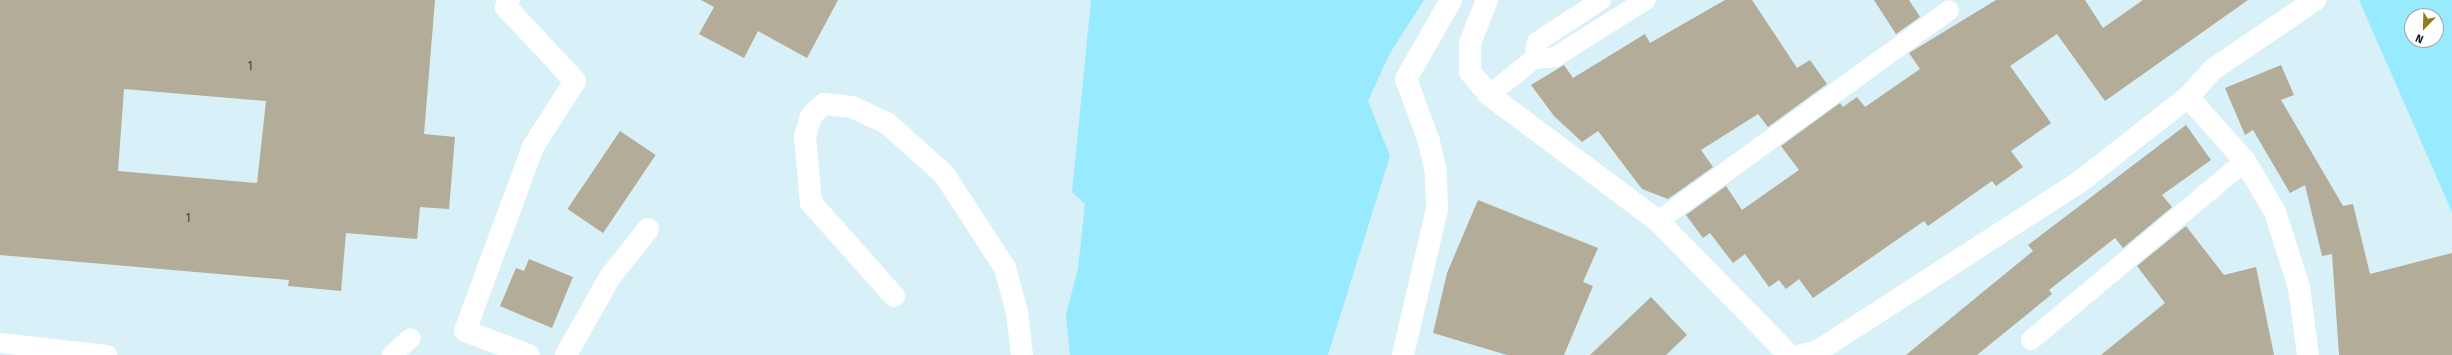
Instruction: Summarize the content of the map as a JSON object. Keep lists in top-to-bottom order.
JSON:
{
  "house_numbers": ["1", "1"],
  "north": "bottom left"
}
